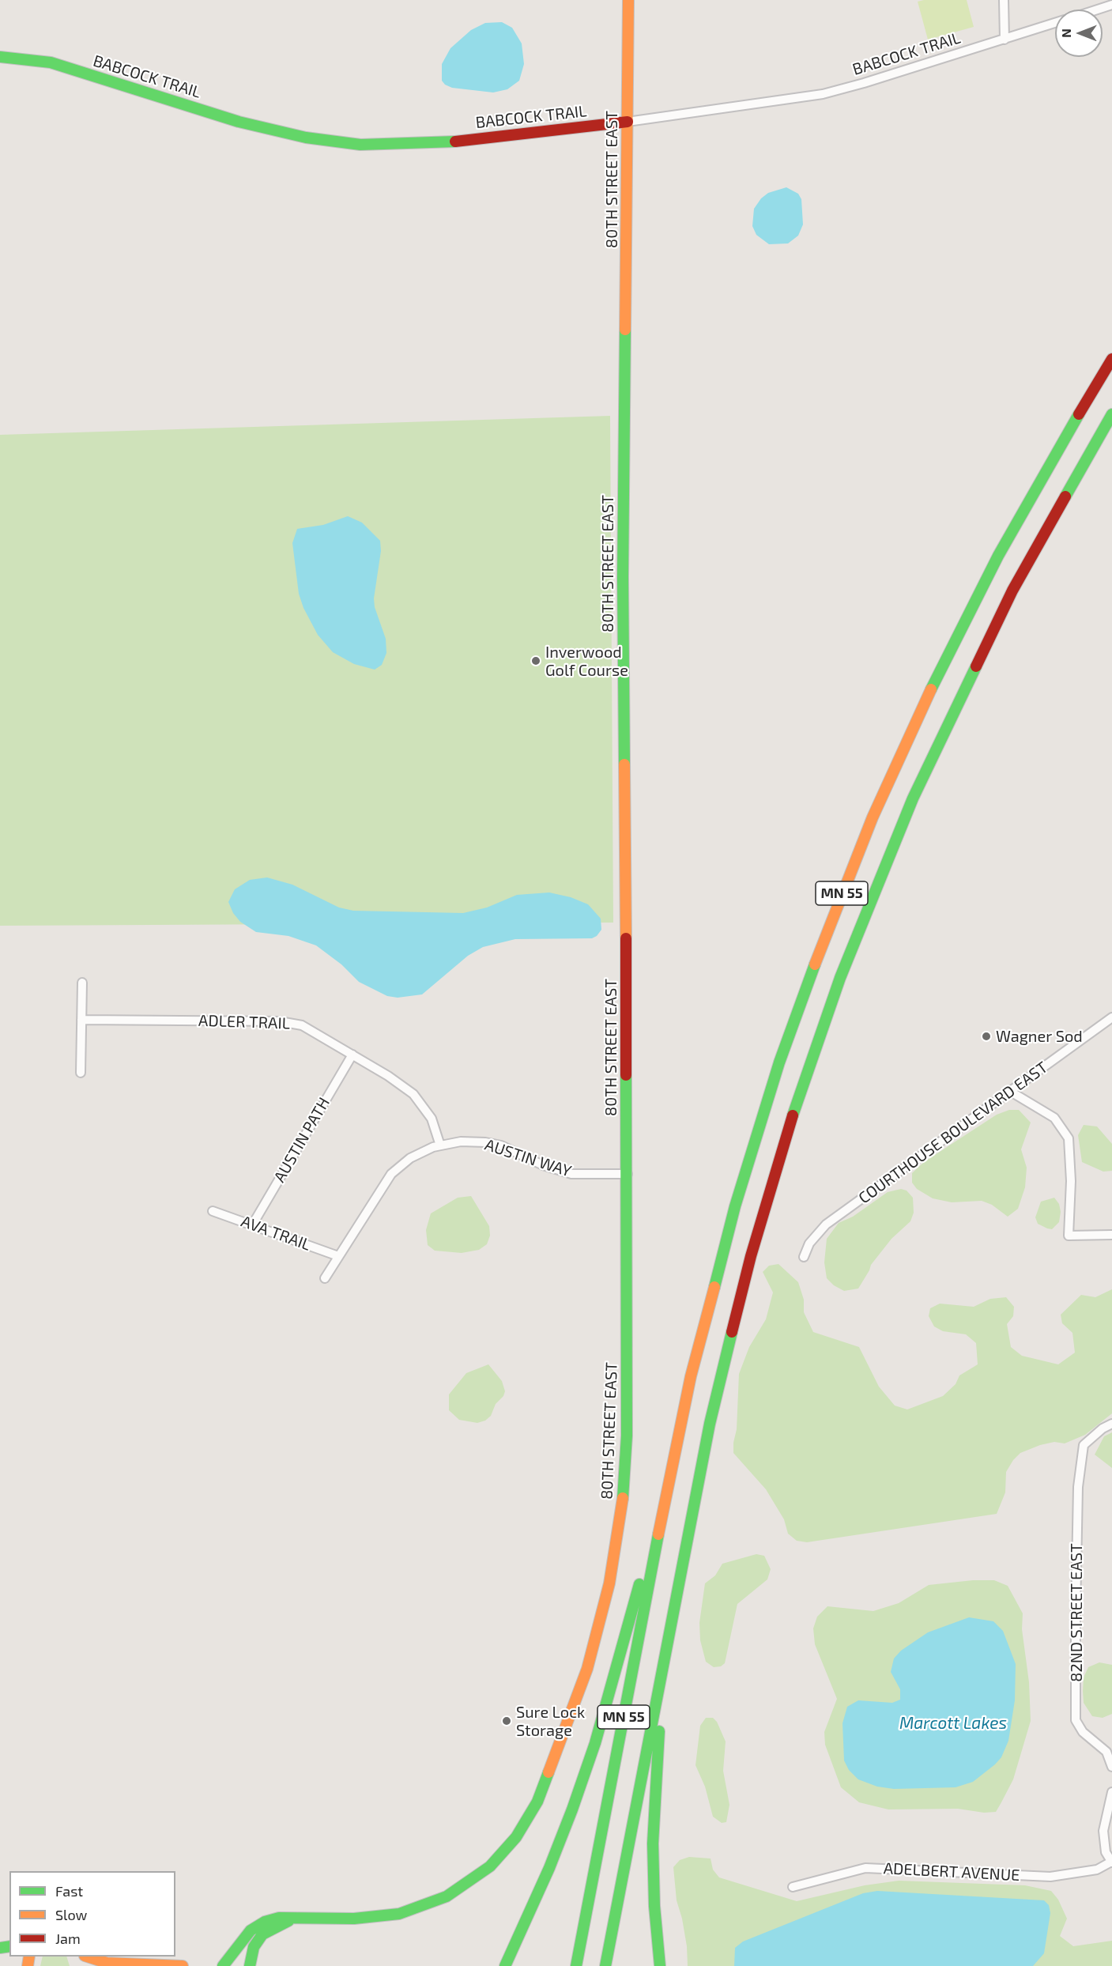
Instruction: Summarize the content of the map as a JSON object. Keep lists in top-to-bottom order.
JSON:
{
  "streets": {
    "main road": ["BABCOCK TRAIL", "80TH STREET EAST", "MN 55"],
    "street": [
      "ADLER TRAIL",
      "COURTHOUSE BOULEVARD EAST",
      "AUSTIN PATH",
      "AUSTIN WAY",
      "AVA TRAIL",
      "82ND STREET EAST",
      "ADELBERT AVENUE"
    ]
  },
  "crossings": [
    ["BABCOCK TRAIL", "80TH STREET EAST"],
    ["80TH STREET EAST", "AUSTIN WAY"],
    ["ADLER TRAIL", "AUSTIN PATH"],
    ["ADLER TRAIL", "AUSTIN WAY"],
    ["AUSTIN PATH", "AVA TRAIL"],
    ["AUSTIN WAY", "AVA TRAIL"]
  ],
  "water": ["Marcott Lakes"],
  "places": ["Inverwood Golf Course", "Wagner Sod", "Sure Lock Storage"],
  "legend": ["Fast", "Slow", "Jam"],
  "north": "left"
}
